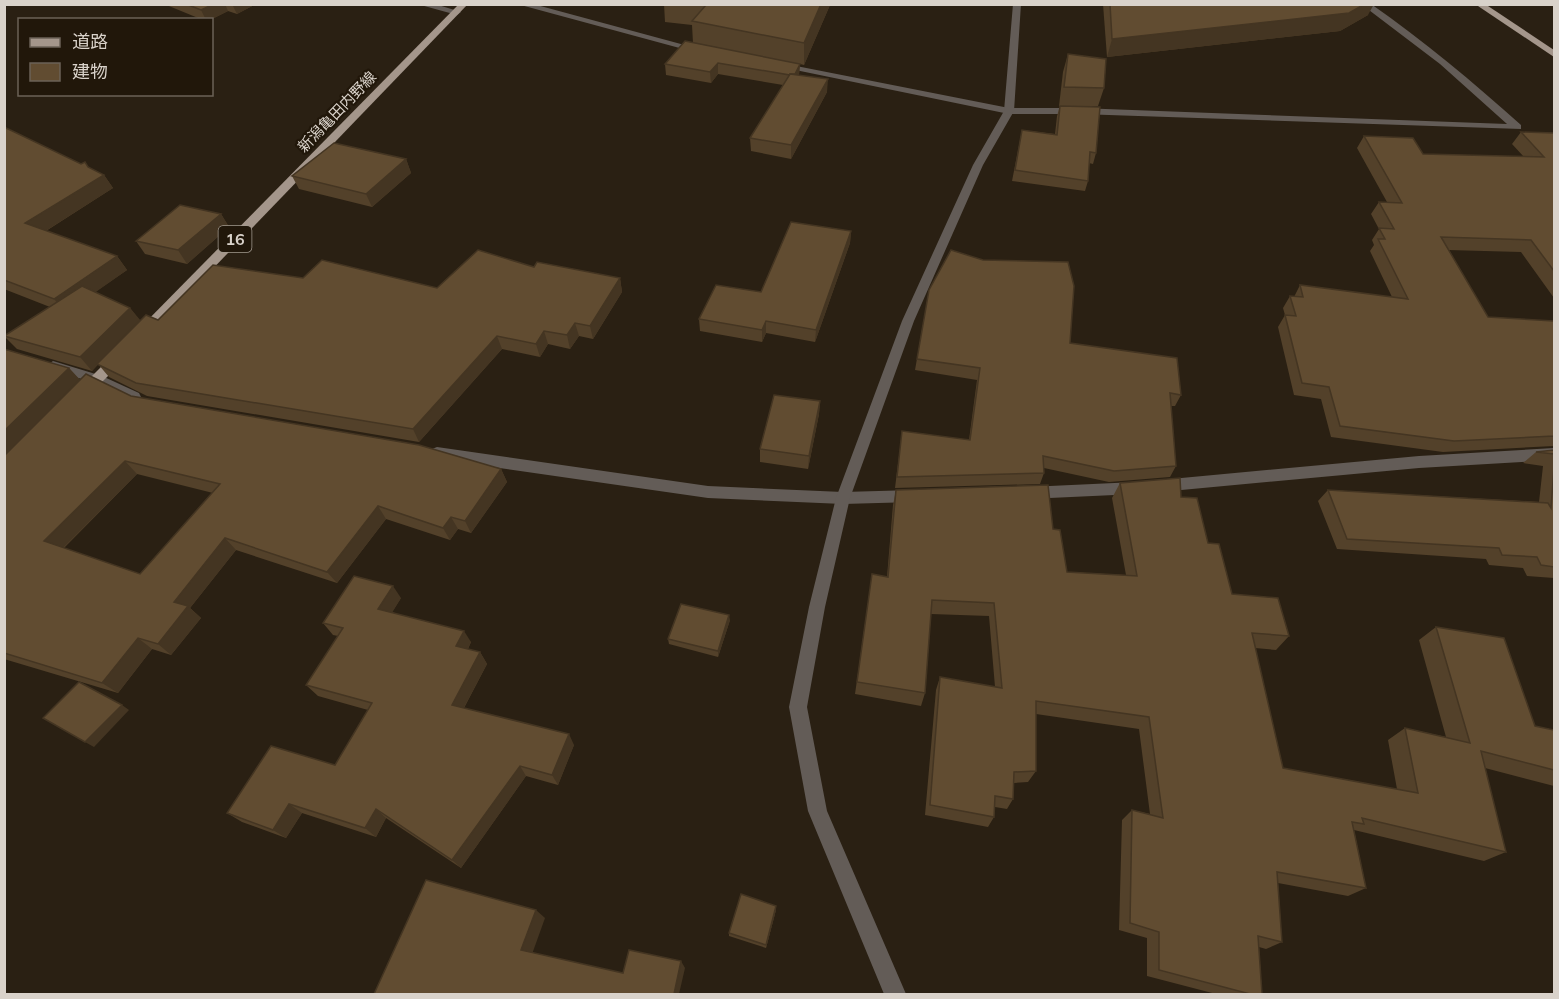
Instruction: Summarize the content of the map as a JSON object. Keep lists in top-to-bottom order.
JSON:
{
  "streets": {
    "main road": ["新潟亀田内野線", "16"]
  },
  "legend": ["道路", "建物"]
}
